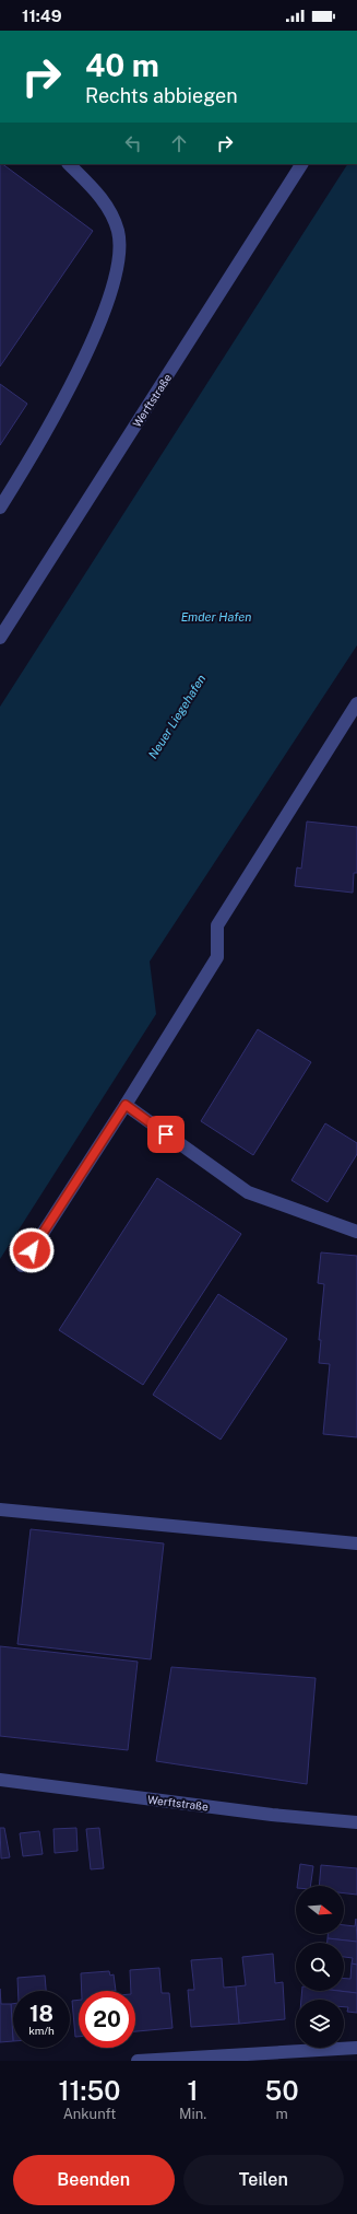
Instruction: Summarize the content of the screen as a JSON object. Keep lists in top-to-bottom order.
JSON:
{
  "streets": {
    "street": ["Werftstraße"]
  },
  "water": ["Emder Hafen", "Neuer Liegehafen"],
  "north": "right",
  "page": {
    "status": "11:49",
    "turn": ["40 m", "Rechts abbiegen"],
    "speed": "18 km/h",
    "limit": "20",
    "eta": [
      "11:50",
      "Ankunft",
      "1",
      "Min.",
      "50",
      "m"
    ],
    "buttons": ["Beenden", "Teilen"]
  }
}
